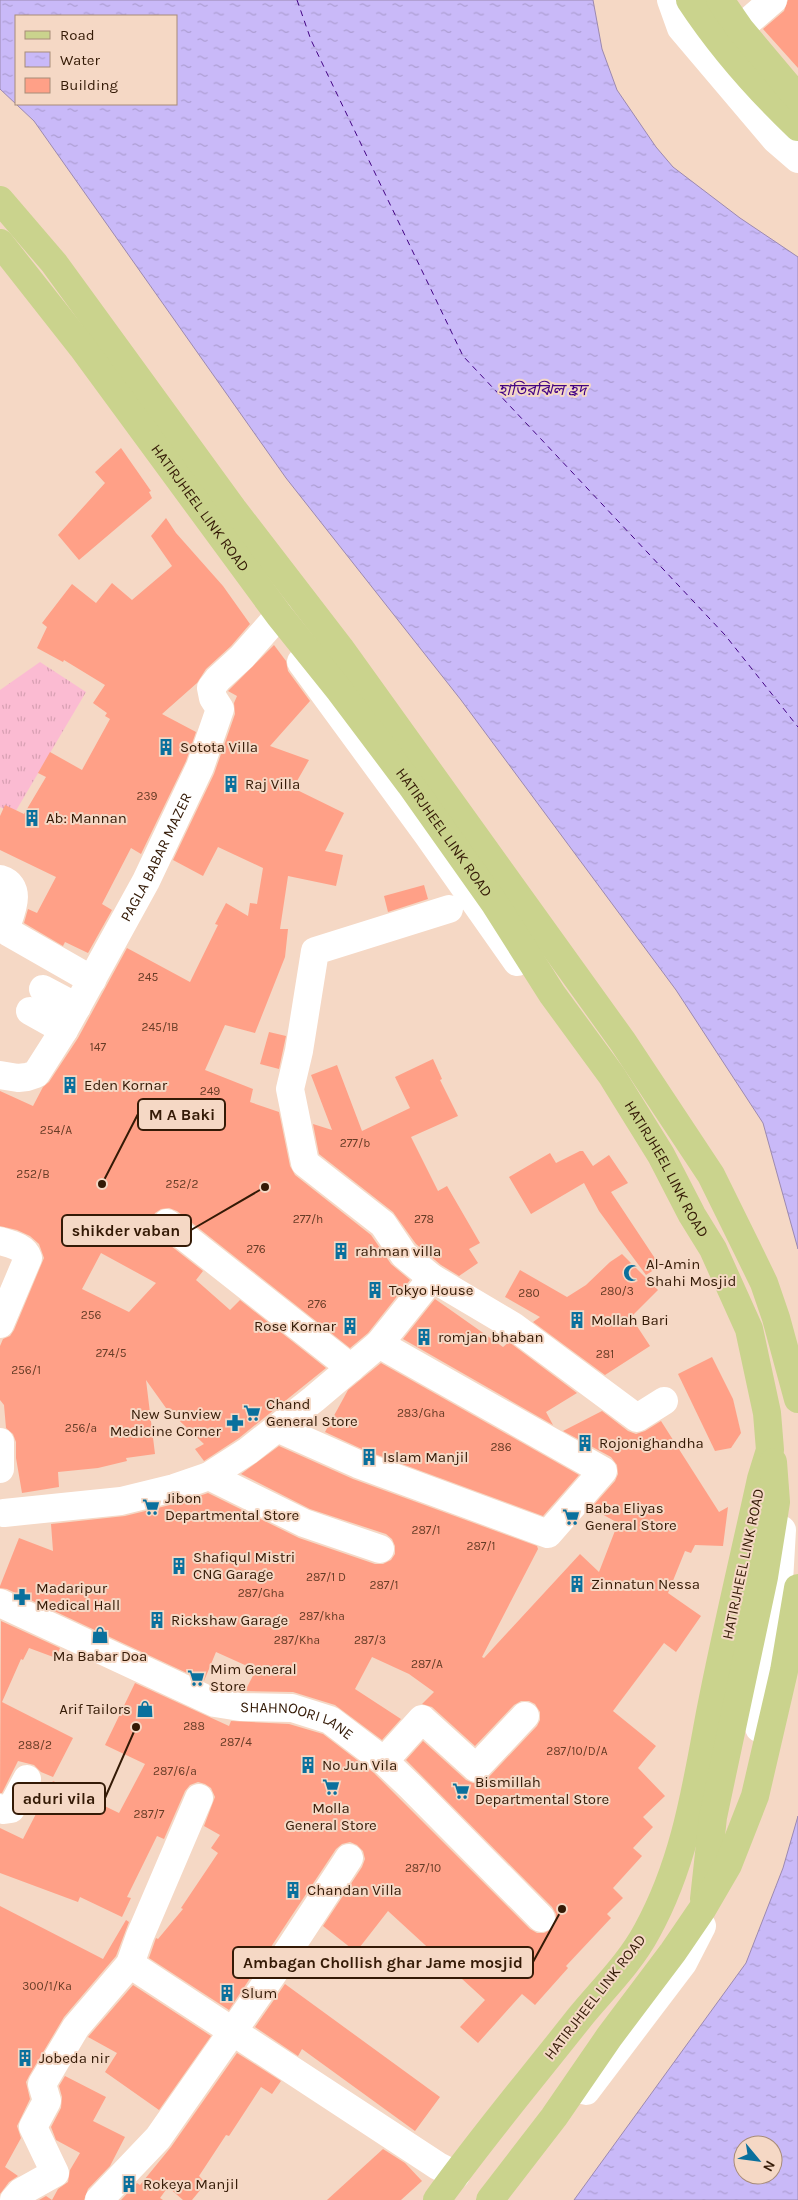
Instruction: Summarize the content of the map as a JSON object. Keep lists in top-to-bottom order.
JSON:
{
  "streets": {
    "main road": ["HATIRJHEEL LINK ROAD"],
    "street": ["PAGLA BABAR MAZER", "SHAHNOORI LANE"]
  },
  "crossings": [
    ["HATIRJHEEL LINK ROAD", "PAGLA BABAR MAZER"]
  ],
  "water": ["হাতিরঝিল হ্রদ"],
  "places": {
    "building": [
      "Sotota Villa",
      "Raj Villa",
      "Ab: Mannan",
      "Eden Kornar",
      "rahman villa",
      "Tokyo House",
      "Mollah Bari",
      "Rose Kornar",
      "romjan bhaban",
      "Rojonighandha",
      "Islam Manjil",
      "Shafiqul Mistri CNG Garage",
      "Zinnatun Nessa",
      "Rickshaw Garage",
      "No Jun Vila",
      "Chandan Villa",
      "Slum",
      "Jobeda nir",
      "Rokeya Manjil"
    ],
    "other": [
      "M A Baki",
      "shikder vaban",
      "aduri vila",
      "Ambagan Chollish ghar Jame mosjid"
    ],
    "mosque": ["Al-Amin Shahi Mosjid"],
    "supermarket": [
      "Chand General Store",
      "Jibon Departmental Store",
      "Baba Eliyas General Store",
      "Mim General Store",
      "Molla General Store",
      "Bismillah Departmental Store"
    ],
    "pharmacy": ["New Sunview Medicine Corner", "Madaripur Medical Hall"],
    "shop": ["Ma Babar Doa", "Arif Tailors"]
  },
  "house_numbers": [
    "239",
    "245",
    "245/1B",
    "147",
    "249",
    "254/A",
    "277/b",
    "252/B",
    "252/2",
    "277/h",
    "278",
    "276",
    "280/3",
    "280",
    "276",
    "256",
    "274/5",
    "281",
    "256/1",
    "283/Gha",
    "256/a",
    "286",
    "287/1",
    "287/1",
    "287/1 D",
    "287/1",
    "287/Gha",
    "287/kha",
    "287/Kha",
    "287/3",
    "287/A",
    "288",
    "287/4",
    "288/2",
    "287/10/D/A",
    "287/6/a",
    "287/7",
    "287/10",
    "300/1/Ka"
  ],
  "legend": ["Road", "Water", "Building"],
  "north": "bottom right"
}
